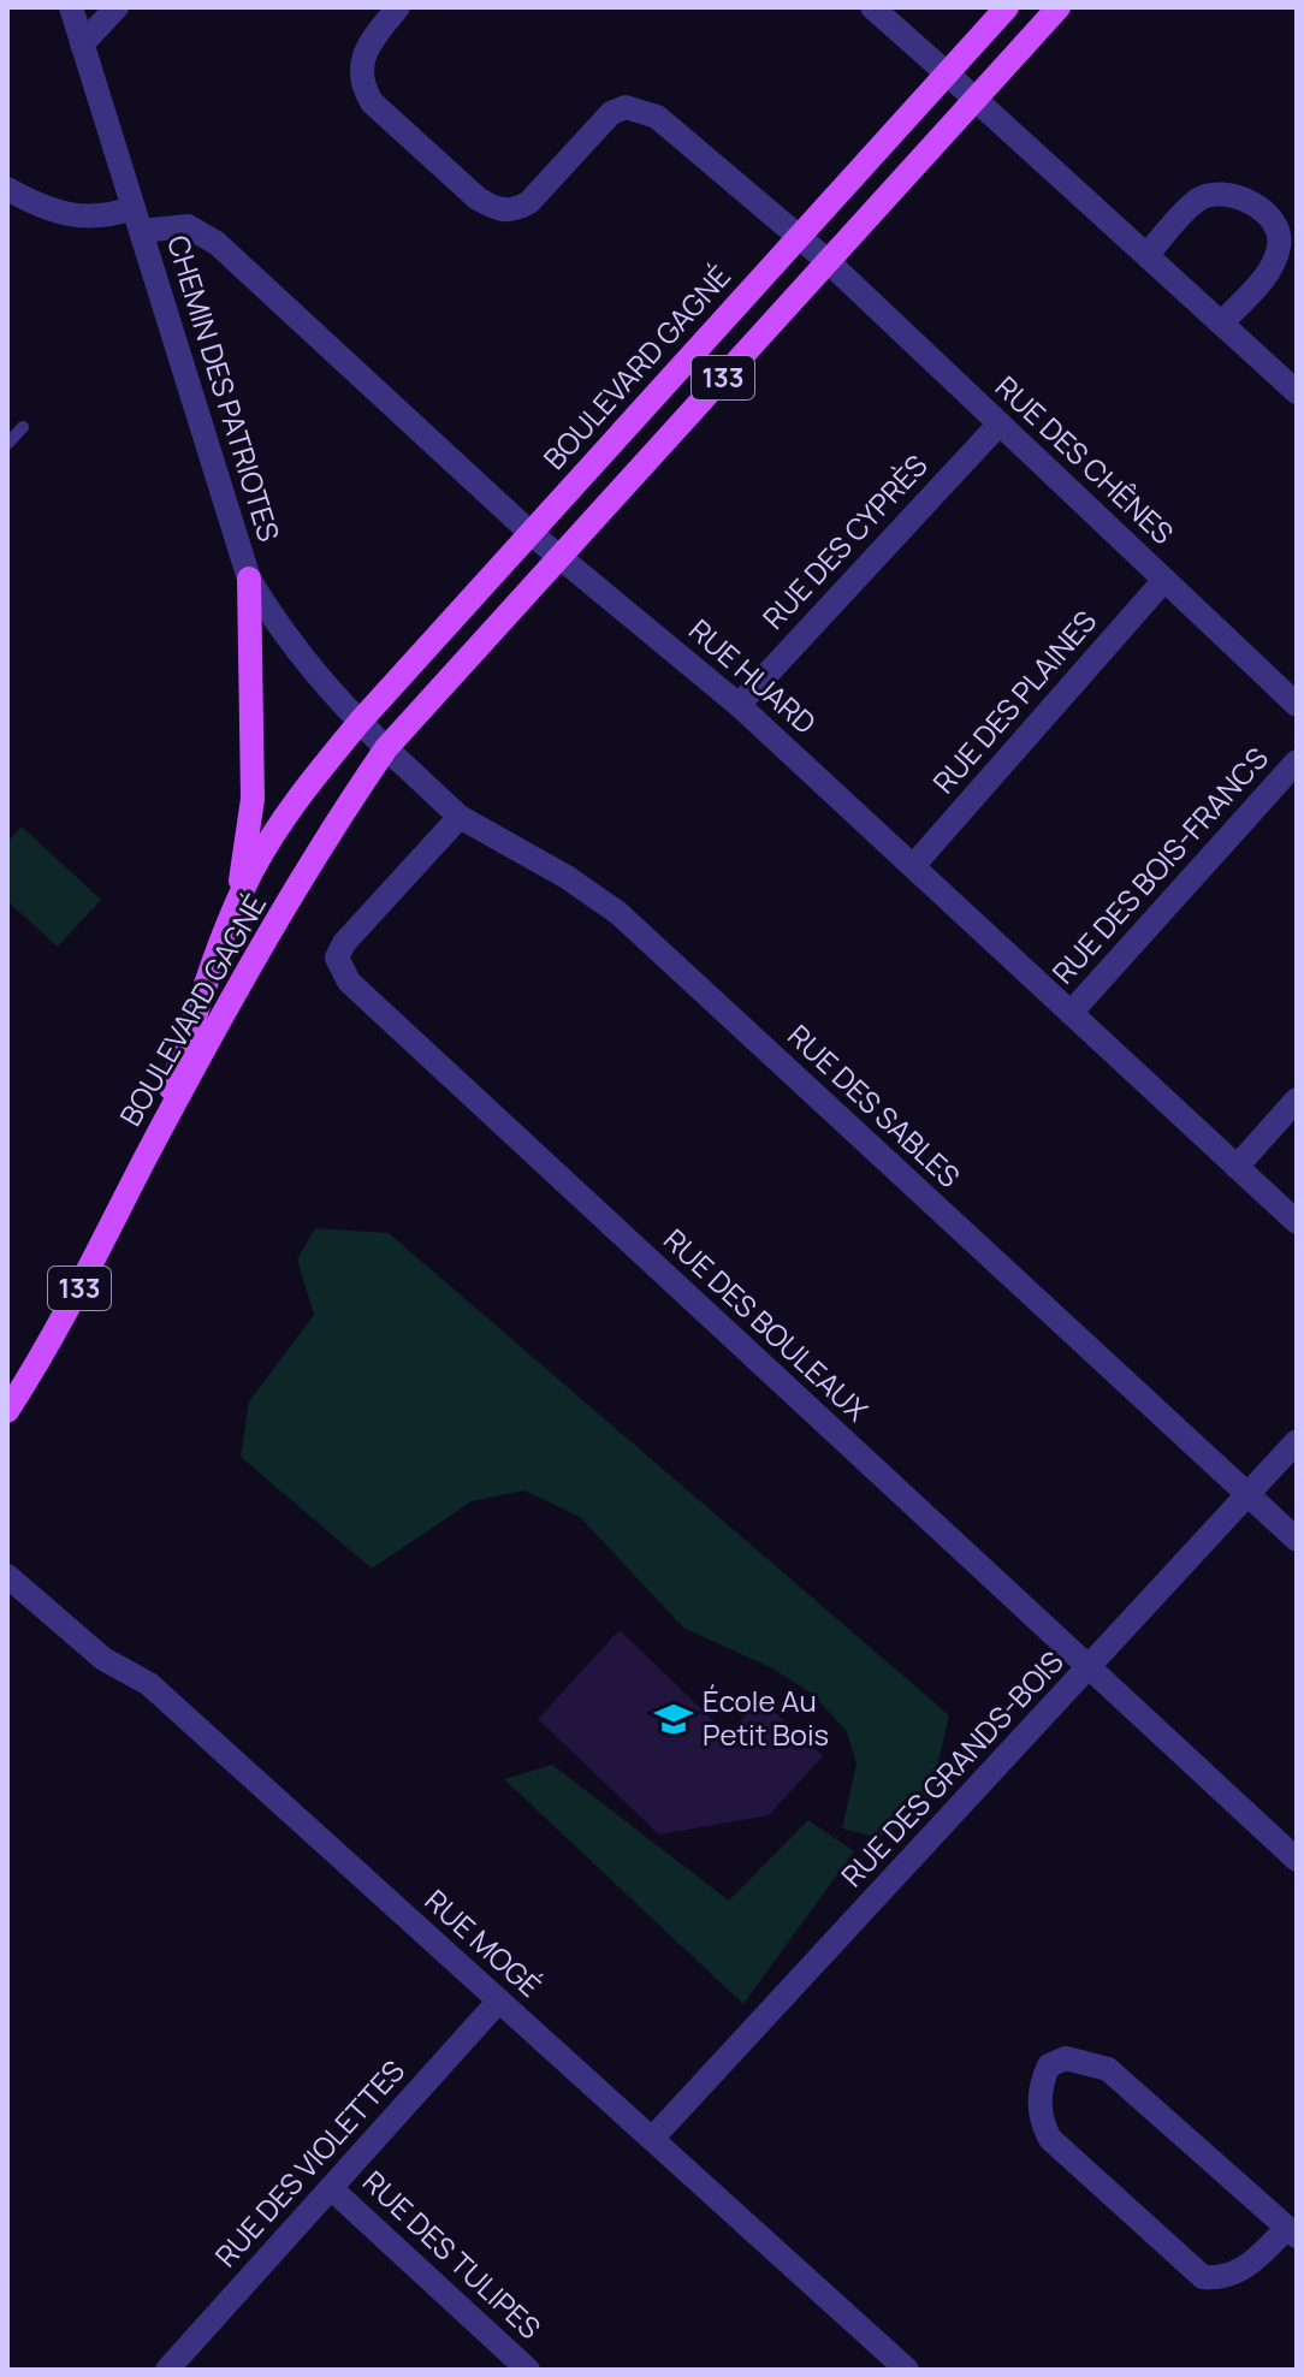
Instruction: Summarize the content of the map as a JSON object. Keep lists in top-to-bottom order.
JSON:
{
  "streets": {
    "main road": ["BOULEVARD GAGNÉ", "133"],
    "street": [
      "CHEMIN DES PATRIOTES",
      "RUE DES CHÊNES",
      "RUE DES CYPRÈS",
      "RUE HUARD",
      "RUE DES PLAINES",
      "RUE DES BOIS-FRANCS",
      "RUE DES SABLES",
      "RUE DES BOULEAUX",
      "RUE DES GRANDS-BOIS",
      "RUE MOGÉ",
      "RUE DES VIOLETTES",
      "RUE DES TULIPES"
    ]
  },
  "crossings": [
    ["BOULEVARD GAGNÉ", "133"],
    ["BOULEVARD GAGNÉ", "CHEMIN DES PATRIOTES"],
    ["BOULEVARD GAGNÉ", "RUE DES CHÊNES"],
    ["BOULEVARD GAGNÉ", "RUE HUARD"],
    ["BOULEVARD GAGNÉ", "RUE DES SABLES"],
    ["CHEMIN DES PATRIOTES", "RUE HUARD"],
    ["CHEMIN DES PATRIOTES", "RUE DES SABLES"],
    ["RUE DES CHÊNES", "RUE DES CYPRÈS"],
    ["RUE DES CHÊNES", "RUE DES PLAINES"],
    ["RUE DES CYPRÈS", "RUE HUARD"],
    ["RUE HUARD", "RUE DES PLAINES"],
    ["RUE HUARD", "RUE DES BOIS-FRANCS"],
    ["RUE DES SABLES", "RUE DES BOULEAUX"],
    ["RUE DES SABLES", "RUE DES GRANDS-BOIS"],
    ["RUE DES BOULEAUX", "RUE DES GRANDS-BOIS"],
    ["RUE DES GRANDS-BOIS", "RUE MOGÉ"],
    ["RUE MOGÉ", "RUE DES VIOLETTES"],
    ["RUE DES VIOLETTES", "RUE DES TULIPES"]
  ],
  "places": {
    "school or university": ["École Au Petit Bois"]
  }
}
